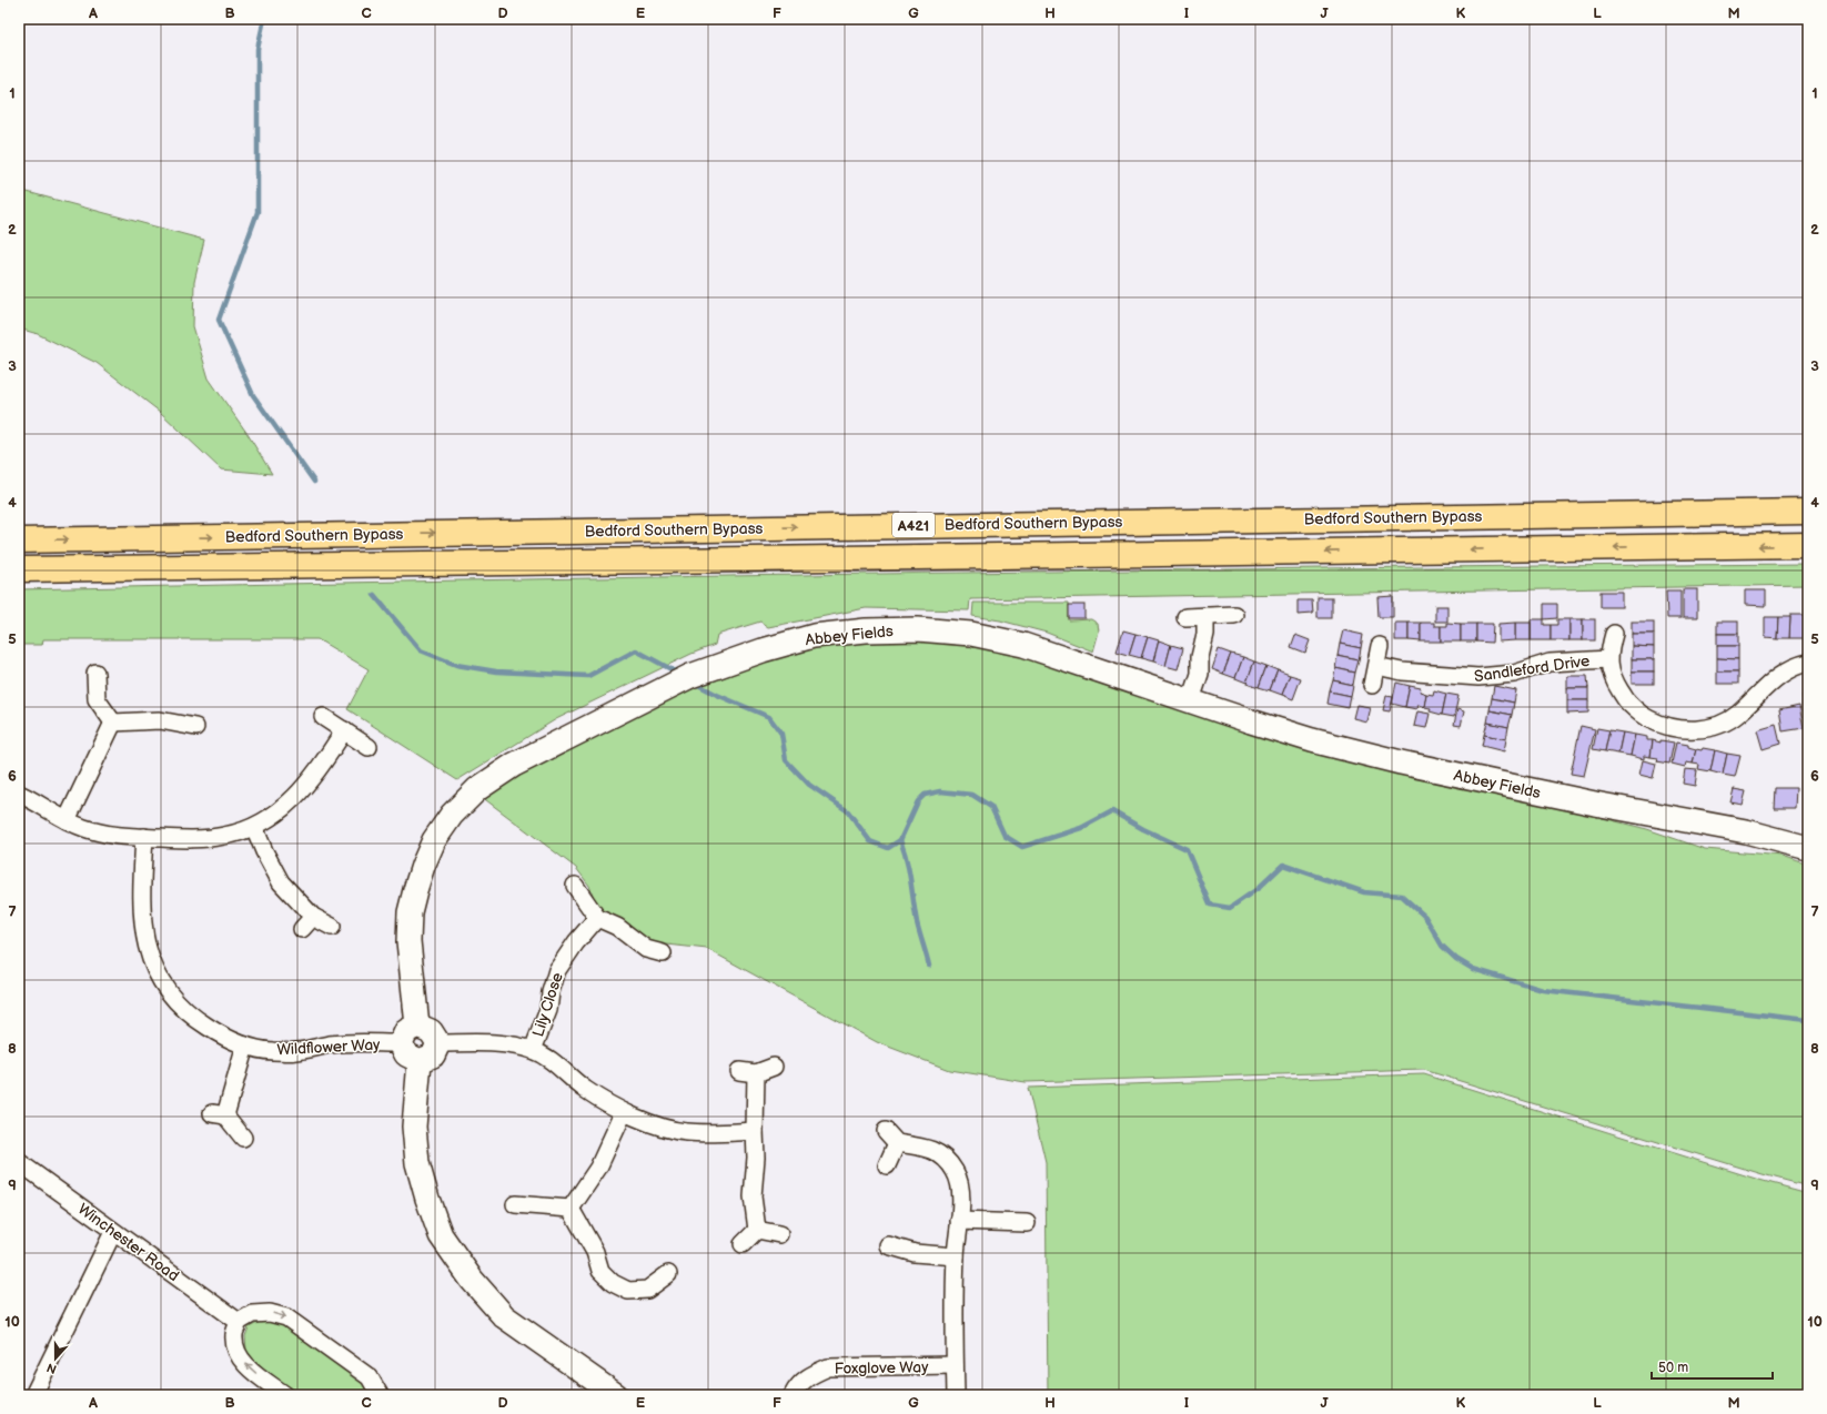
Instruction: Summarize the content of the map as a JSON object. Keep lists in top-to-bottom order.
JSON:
{
  "streets": {
    "highway": ["Bedford Southern Bypass", "A421"],
    "street": [
      "Abbey Fields",
      "Sandleford Drive",
      "Lily Close",
      "Wildflower Way",
      "Winchester Road",
      "Foxglove Way"
    ]
  },
  "crossings": [
    ["Abbey Fields", "Wildflower Way"]
  ],
  "scale_bar": "50 m",
  "north": "bottom",
  "grid": {
    "columns": [
      "A",
      "B",
      "C",
      "D",
      "E",
      "F",
      "G",
      "H",
      "I",
      "J",
      "K",
      "L",
      "M"
    ],
    "rows": [
      "1",
      "2",
      "3",
      "4",
      "5",
      "6",
      "7",
      "8",
      "9",
      "10"
    ]
  }
}
